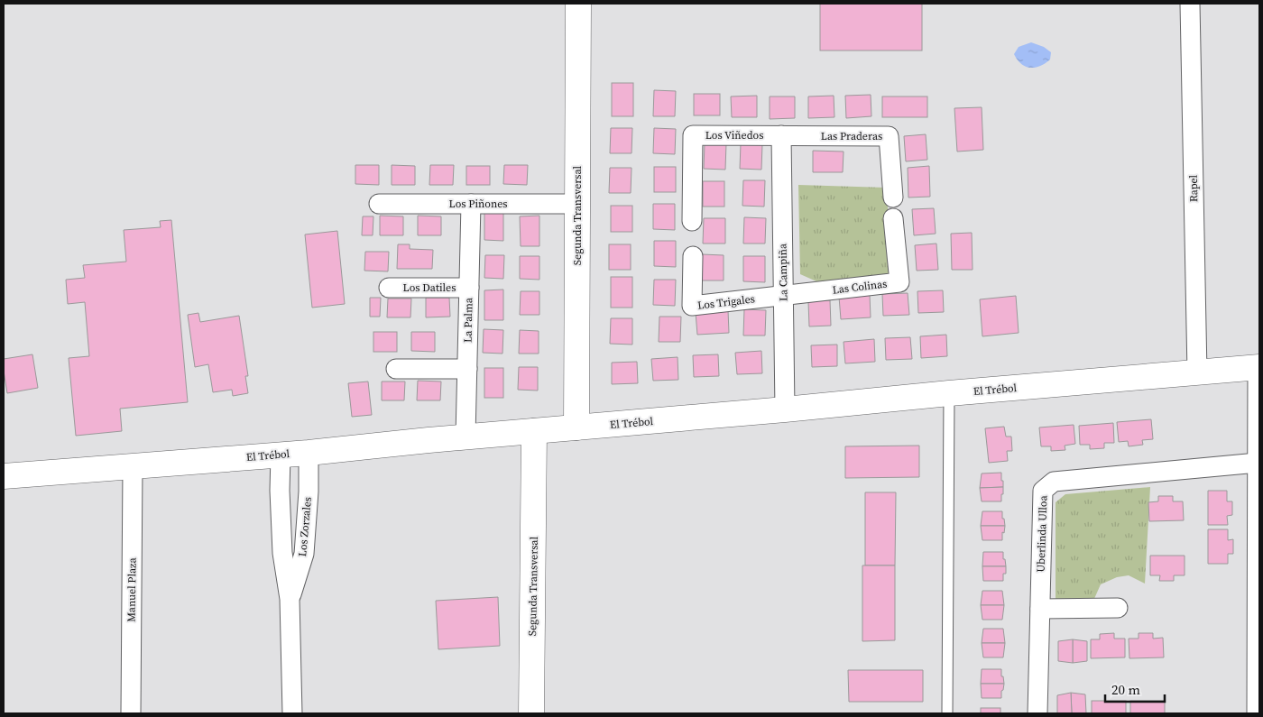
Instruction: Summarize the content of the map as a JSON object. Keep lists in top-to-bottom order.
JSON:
{
  "streets": {
    "main road": ["Segunda Transversal", "El Trébol"],
    "street": [
      "Los Viñedos",
      "Las Praderas",
      "Rapel",
      "Los Piñones",
      "La Campiña",
      "Las Colinas",
      "Los Datiles",
      "Los Trigales",
      "La Palma",
      "Los Zorzales",
      "Uberlinda Ulloa",
      "Manuel Plaza"
    ]
  },
  "crossings": [
    ["Los Viñedos", "Las Praderas"],
    ["Los Viñedos", "La Campiña"],
    ["Las Praderas", "La Campiña"],
    ["Rapel", "El Trébol"],
    ["Los Piñones", "Segunda Transversal"],
    ["Los Piñones", "La Palma"],
    ["Segunda Transversal", "El Trébol"],
    ["La Campiña", "Las Colinas"],
    ["La Campiña", "Los Trigales"],
    ["La Campiña", "El Trébol"],
    ["Las Colinas", "Los Trigales"],
    ["Los Datiles", "La Palma"],
    ["La Palma", "El Trébol"],
    ["El Trébol", "Los Zorzales"],
    ["El Trébol", "Manuel Plaza"]
  ],
  "scale_bar": "20 m"
}
